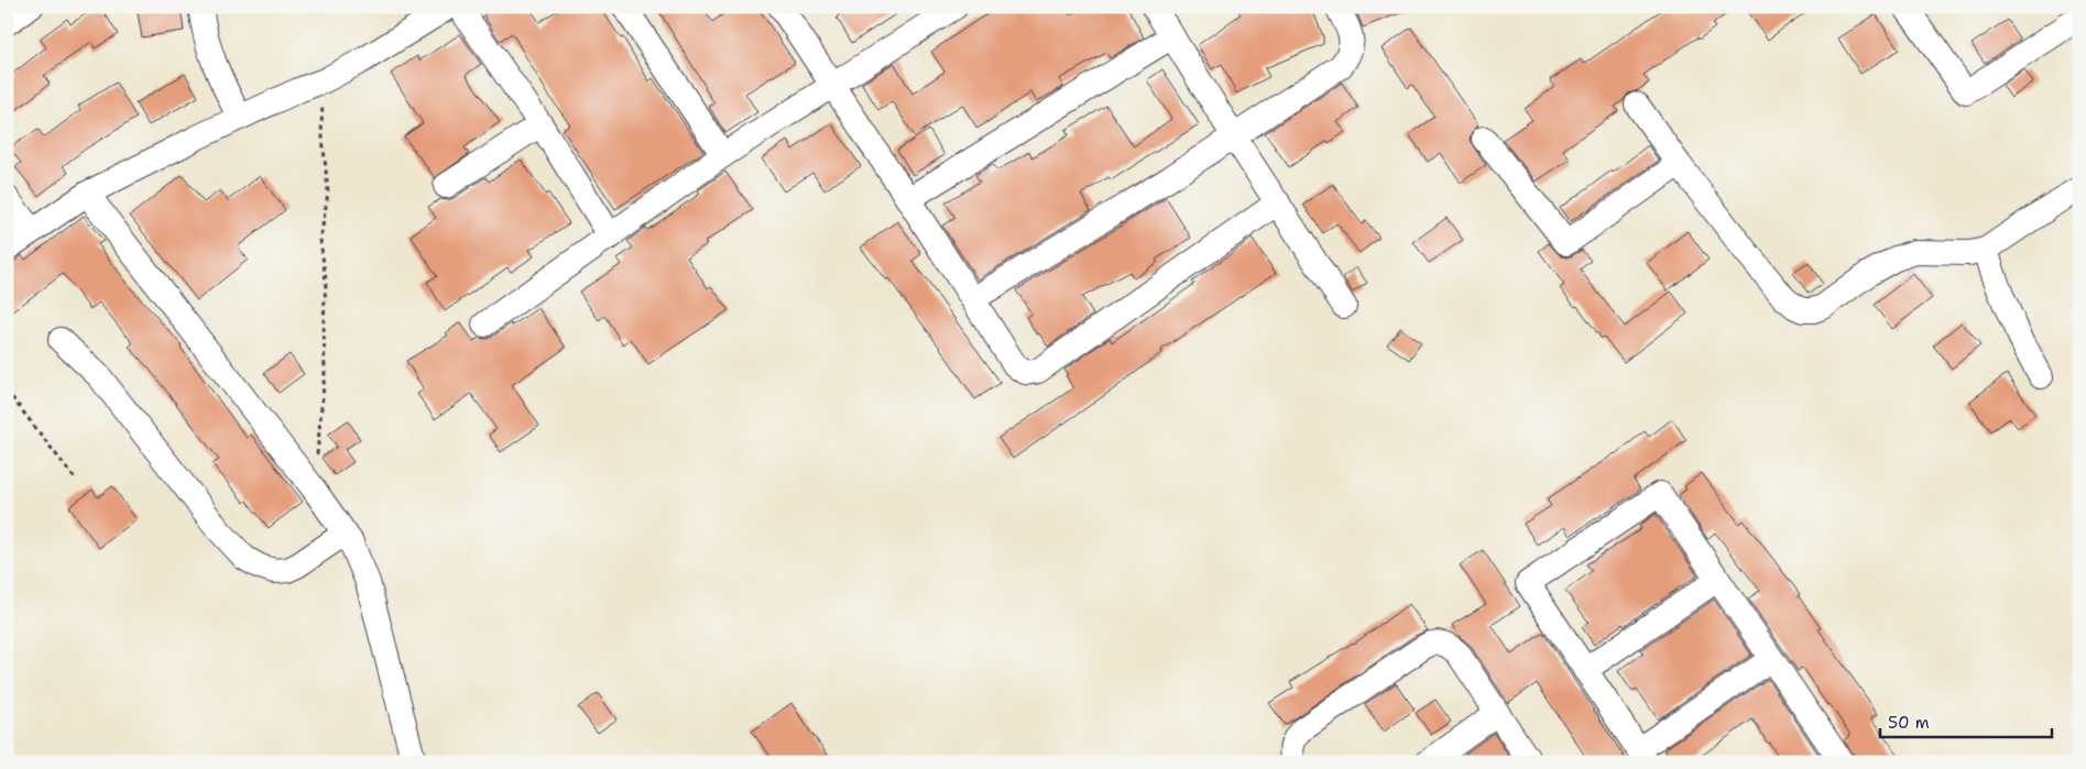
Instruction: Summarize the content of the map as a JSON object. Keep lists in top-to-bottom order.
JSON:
{
  "scale_bar": "50 m"
}
